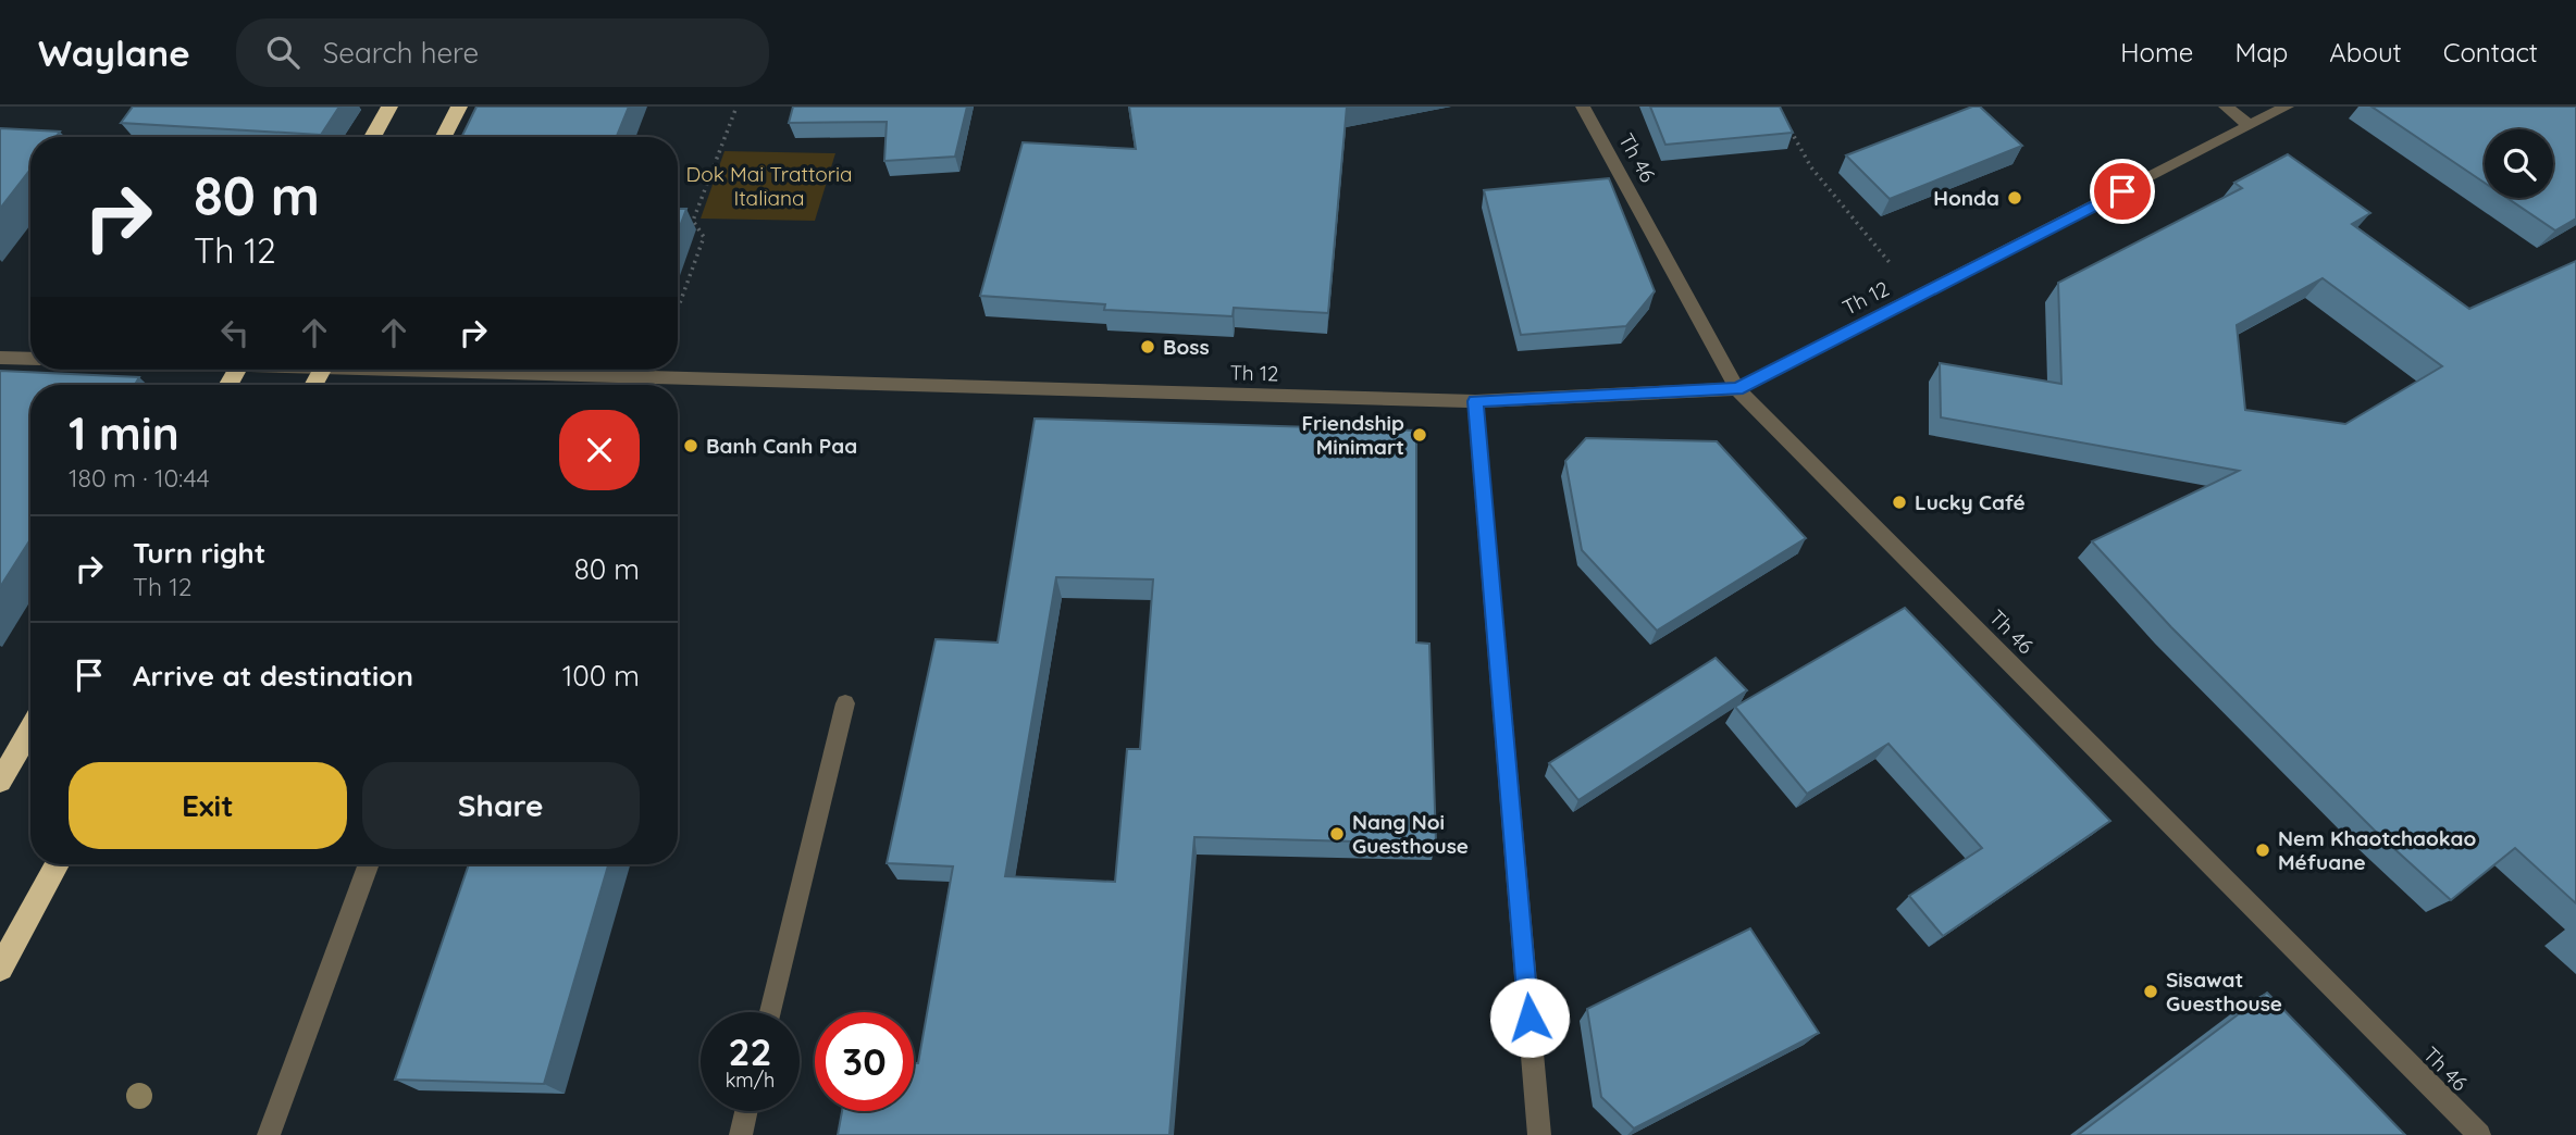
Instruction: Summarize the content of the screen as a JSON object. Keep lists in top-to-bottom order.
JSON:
{
  "streets": {
    "street": ["Th 46", "Th 12"]
  },
  "crossings": [
    ["Th 46", "Th 12"]
  ],
  "parks": ["Dok Mai Trattoria Italiana"],
  "places": [
    "Honda",
    "Boss",
    "Friendship Minimart",
    "Banh Canh Paa",
    "Lucky Café",
    "Nang Noi Guesthouse",
    "Nem Khaotchaokao Méfuane",
    "Sisawat Guesthouse"
  ],
  "page": {
    "header": "Waylane",
    "search": "Search here",
    "nav": [
      "Home",
      "Map",
      "About",
      "Contact"
    ],
    "turn": ["80 m", "Th 12"],
    "heading": ["1 min", "180 m · 10:44"],
    "list": [
      {
        "name": "Turn right",
        "note": "Th 12",
        "value": "80 m"
      },
      {
        "name": "Arrive at destination",
        "value": "100 m"
      }
    ],
    "buttons": ["Exit", "Share"],
    "speed": "22 km/h",
    "limit": "30"
  }
}
